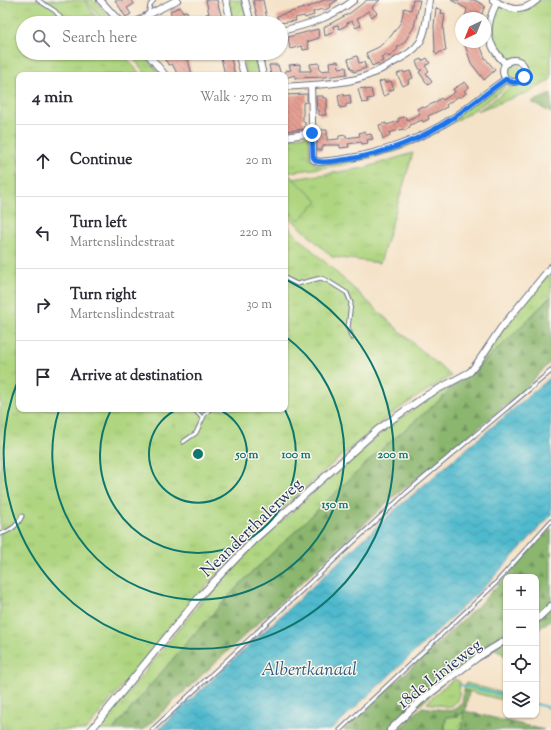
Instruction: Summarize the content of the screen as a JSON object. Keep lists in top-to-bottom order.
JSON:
{
  "streets": {
    "street": ["Neanderthalerweg", "18de Linieweg"]
  },
  "water": ["Albertkanaal"],
  "north": "bottom left",
  "page": {
    "search": "Search here",
    "heading": ["4 min", "Walk · 270 m"],
    "list": [
      ["Continue", "20 m"],
      ["Turn left", "Martenslindestraat", "220 m"],
      ["Turn right", "Martenslindestraat", "30 m"],
      "Arrive at destination"
    ],
    "map_buttons": ["+", "−"]
  },
  "rings": [
    "50 m",
    "100 m",
    "200 m",
    "150 m"
  ]
}
